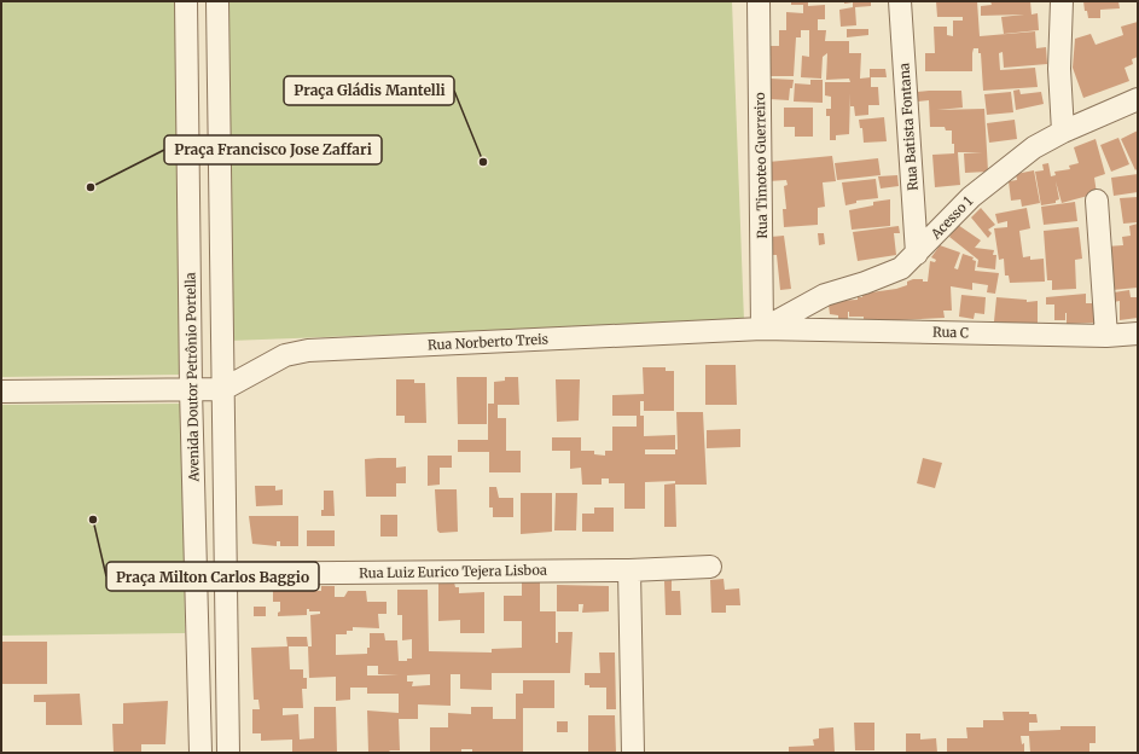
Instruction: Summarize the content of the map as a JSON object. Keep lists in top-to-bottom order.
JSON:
{
  "streets": {
    "street": [
      "Rua Batista Fontana",
      "Rua Timoteo Guerreiro",
      "Acesso 1",
      "Rua C",
      "Rua Norberto Treis",
      "Avenida Doutor Petrônio Portella",
      "Rua Luiz Eurico Tejera Lisboa"
    ]
  },
  "crossings": [
    ["Rua Batista Fontana", "Acesso 1"],
    ["Rua Timoteo Guerreiro", "Acesso 1"],
    ["Rua Timoteo Guerreiro", "Rua C"],
    ["Rua Timoteo Guerreiro", "Rua Norberto Treis"],
    ["Acesso 1", "Rua C"],
    ["Acesso 1", "Rua Norberto Treis"],
    ["Rua C", "Rua Norberto Treis"],
    ["Avenida Doutor Petrônio Portella", "Rua Luiz Eurico Tejera Lisboa"]
  ],
  "places": ["Praça Gládis Mantelli", "Praça Francisco Jose Zaffari", "Praça Milton Carlos Baggio"]
}
